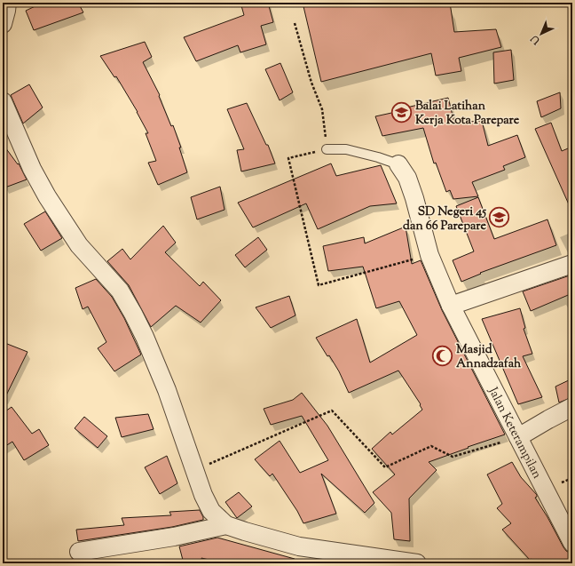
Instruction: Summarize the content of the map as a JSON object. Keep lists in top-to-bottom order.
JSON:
{
  "streets": {
    "street": ["Jalan Keterampilan"]
  },
  "places": {
    "school or university": ["Balai Latihan Kerja Kota Parepare", "SD Negeri 45 dan 66 Parepare"],
    "mosque": ["Masjid Annadzafah"]
  },
  "north": "bottom left"
}
